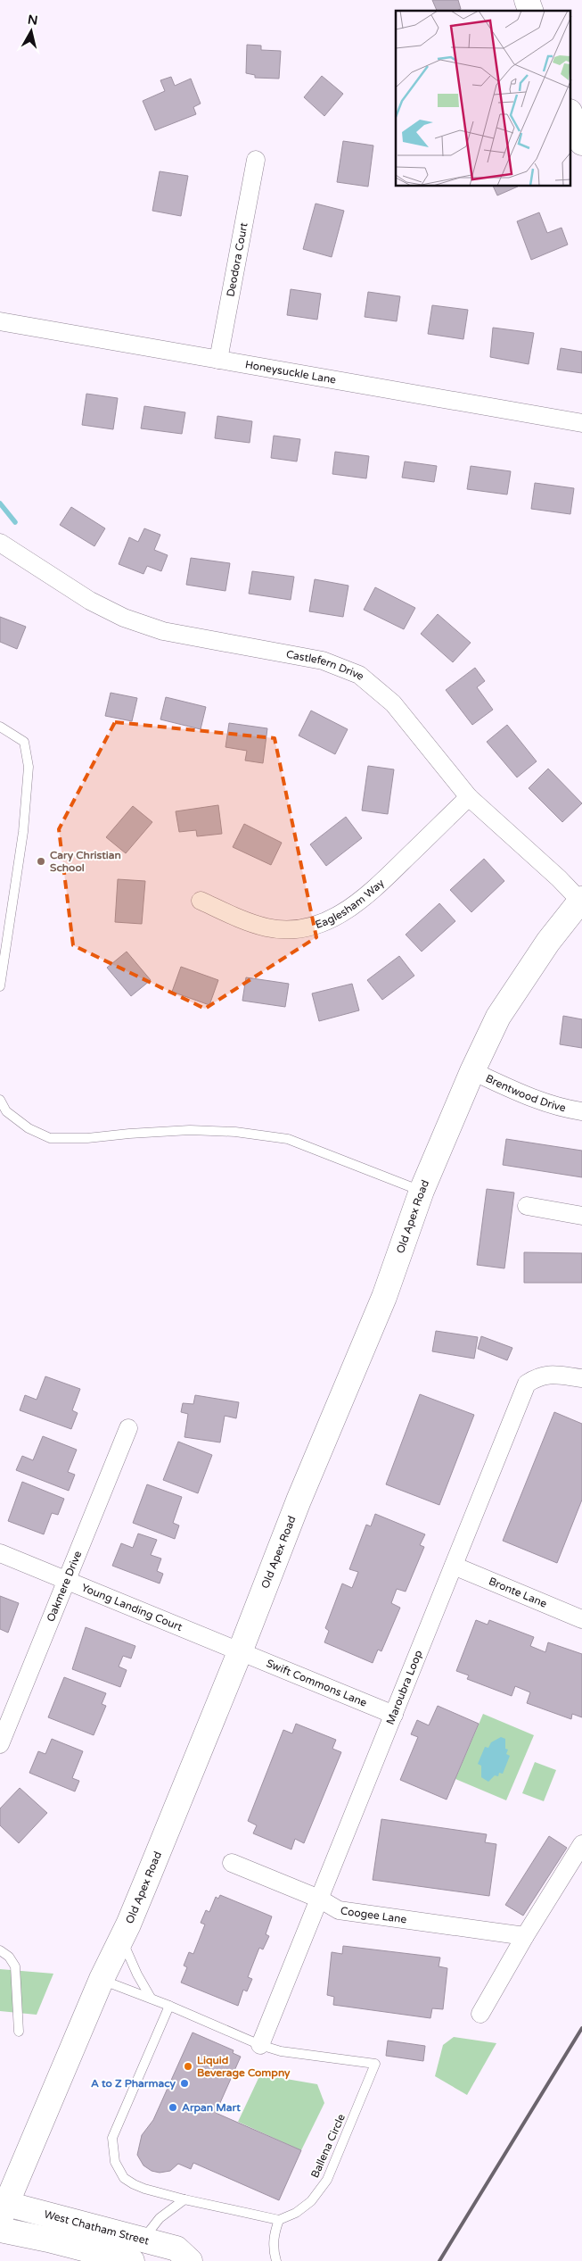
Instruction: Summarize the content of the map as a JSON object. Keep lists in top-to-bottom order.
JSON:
{
  "streets": {
    "main road": ["Old Apex Road", "West Chatham Street"],
    "street": [
      "Deodora Court",
      "Honeysuckle Lane",
      "Castlefern Drive",
      "Eaglesham Way",
      "Brentwood Drive",
      "Oakmere Drive",
      "Bronte Lane",
      "Young Landing Court",
      "Swift Commons Lane",
      "Maroubra Loop",
      "Coogee Lane"
    ],
    "lane": ["Ballena Circle"]
  },
  "crossings": [
    ["Deodora Court", "Honeysuckle Lane"],
    ["Castlefern Drive", "Eaglesham Way"],
    ["Castlefern Drive", "Old Apex Road"],
    ["Brentwood Drive", "Old Apex Road"],
    ["Old Apex Road", "Young Landing Court"],
    ["Old Apex Road", "Swift Commons Lane"],
    ["Old Apex Road", "Ballena Circle"],
    ["Old Apex Road", "West Chatham Street"],
    ["Oakmere Drive", "Young Landing Court"],
    ["Bronte Lane", "Maroubra Loop"],
    ["Young Landing Court", "Swift Commons Lane"],
    ["Swift Commons Lane", "Maroubra Loop"],
    ["Maroubra Loop", "Coogee Lane"],
    ["Maroubra Loop", "Ballena Circle"]
  ],
  "places": [
    "Cary Christian School",
    "Liquid Beverage Compny",
    "A to Z Pharmacy",
    "Arpan Mart"
  ],
  "north": "top"
}
